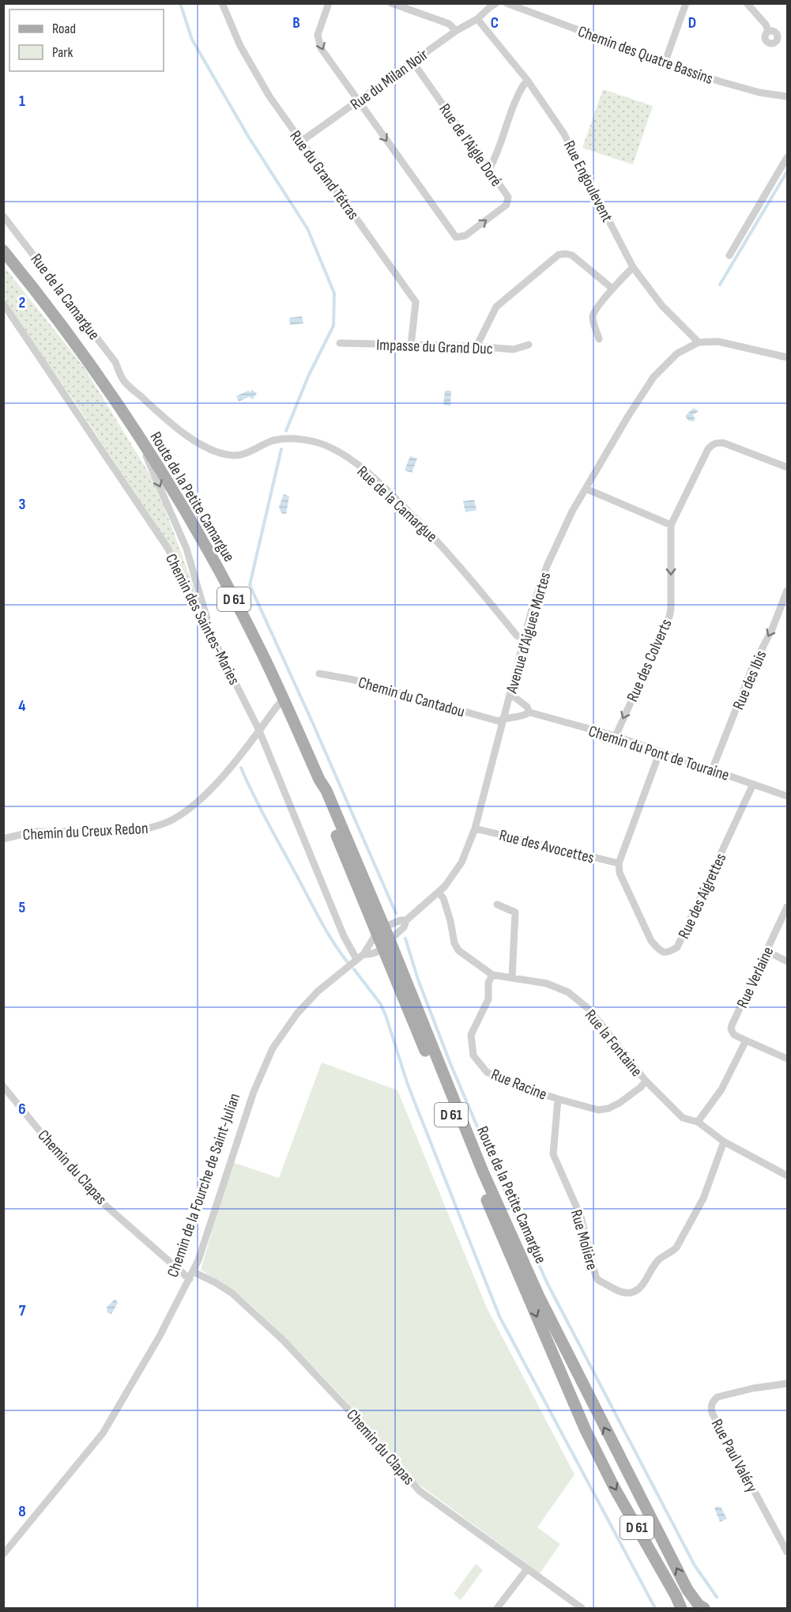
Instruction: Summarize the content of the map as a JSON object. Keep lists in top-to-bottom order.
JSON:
{
  "streets": {
    "main road": ["Route de la Petite Camargue", "D 61"],
    "street": [
      "Chemin des Quatre Bassins",
      "Rue du Milan Noir",
      "Rue de l'Aigle Doré",
      "Rue du Grand Tétras",
      "Rue Engoulevent",
      "Rue de la Camargue",
      "Impasse du Grand Duc",
      "Chemin des Saintes-Maries",
      "Avenue d'Aigues Mortes",
      "Rue des Colverts",
      "Rue des Ibis",
      "Chemin du Cantadou",
      "Chemin du Pont de Touraine",
      "Chemin du Creux Redon",
      "Rue des Avocettes",
      "Rue des Aigrettes",
      "Rue Verlaine",
      "Rue la Fontaine",
      "Rue Racine",
      "Chemin du Clapas",
      "Chemin de la Fourche de Saint-Julian",
      "Rue Molière",
      "Rue Paul Valéry"
    ]
  },
  "crossings": [
    ["Rue du Milan Noir", "Rue de l'Aigle Doré"],
    ["Rue du Milan Noir", "Rue du Grand Tétras"],
    ["Rue du Milan Noir", "Rue Engoulevent"],
    ["Rue du Grand Tétras", "Impasse du Grand Duc"],
    ["Rue Engoulevent", "Avenue d'Aigues Mortes"],
    ["Rue de la Camargue", "Avenue d'Aigues Mortes"],
    ["Route de la Petite Camargue", "Avenue d'Aigues Mortes"],
    ["Route de la Petite Camargue", "Chemin du Creux Redon"],
    ["Route de la Petite Camargue", "Chemin de la Fourche de Saint-Julian"],
    ["Chemin des Saintes-Maries", "Chemin du Creux Redon"],
    ["Chemin des Saintes-Maries", "Chemin de la Fourche de Saint-Julian"],
    ["Avenue d'Aigues Mortes", "Chemin du Cantadou"],
    ["Avenue d'Aigues Mortes", "Chemin du Pont de Touraine"],
    ["Avenue d'Aigues Mortes", "Rue des Avocettes"],
    ["Avenue d'Aigues Mortes", "Rue la Fontaine"],
    ["Avenue d'Aigues Mortes", "Chemin de la Fourche de Saint-Julian"],
    ["Rue des Colverts", "Chemin du Pont de Touraine"],
    ["Rue des Ibis", "Chemin du Pont de Touraine"],
    ["Chemin du Pont de Touraine", "Rue des Aigrettes"],
    ["Rue des Avocettes", "Rue des Aigrettes"],
    ["Rue la Fontaine", "Rue Racine"],
    ["Rue la Fontaine", "Rue Molière"],
    ["Rue Racine", "Rue Molière"],
    ["Chemin du Clapas", "Chemin de la Fourche de Saint-Julian"]
  ],
  "one_way": ["Rue des Colverts", "Rue des Ibis"],
  "legend": ["Road", "Park"],
  "grid": {
    "columns": ["B", "C", "D"],
    "rows": [
      "1",
      "2",
      "3",
      "4",
      "5",
      "6",
      "7",
      "8"
    ]
  }
}
